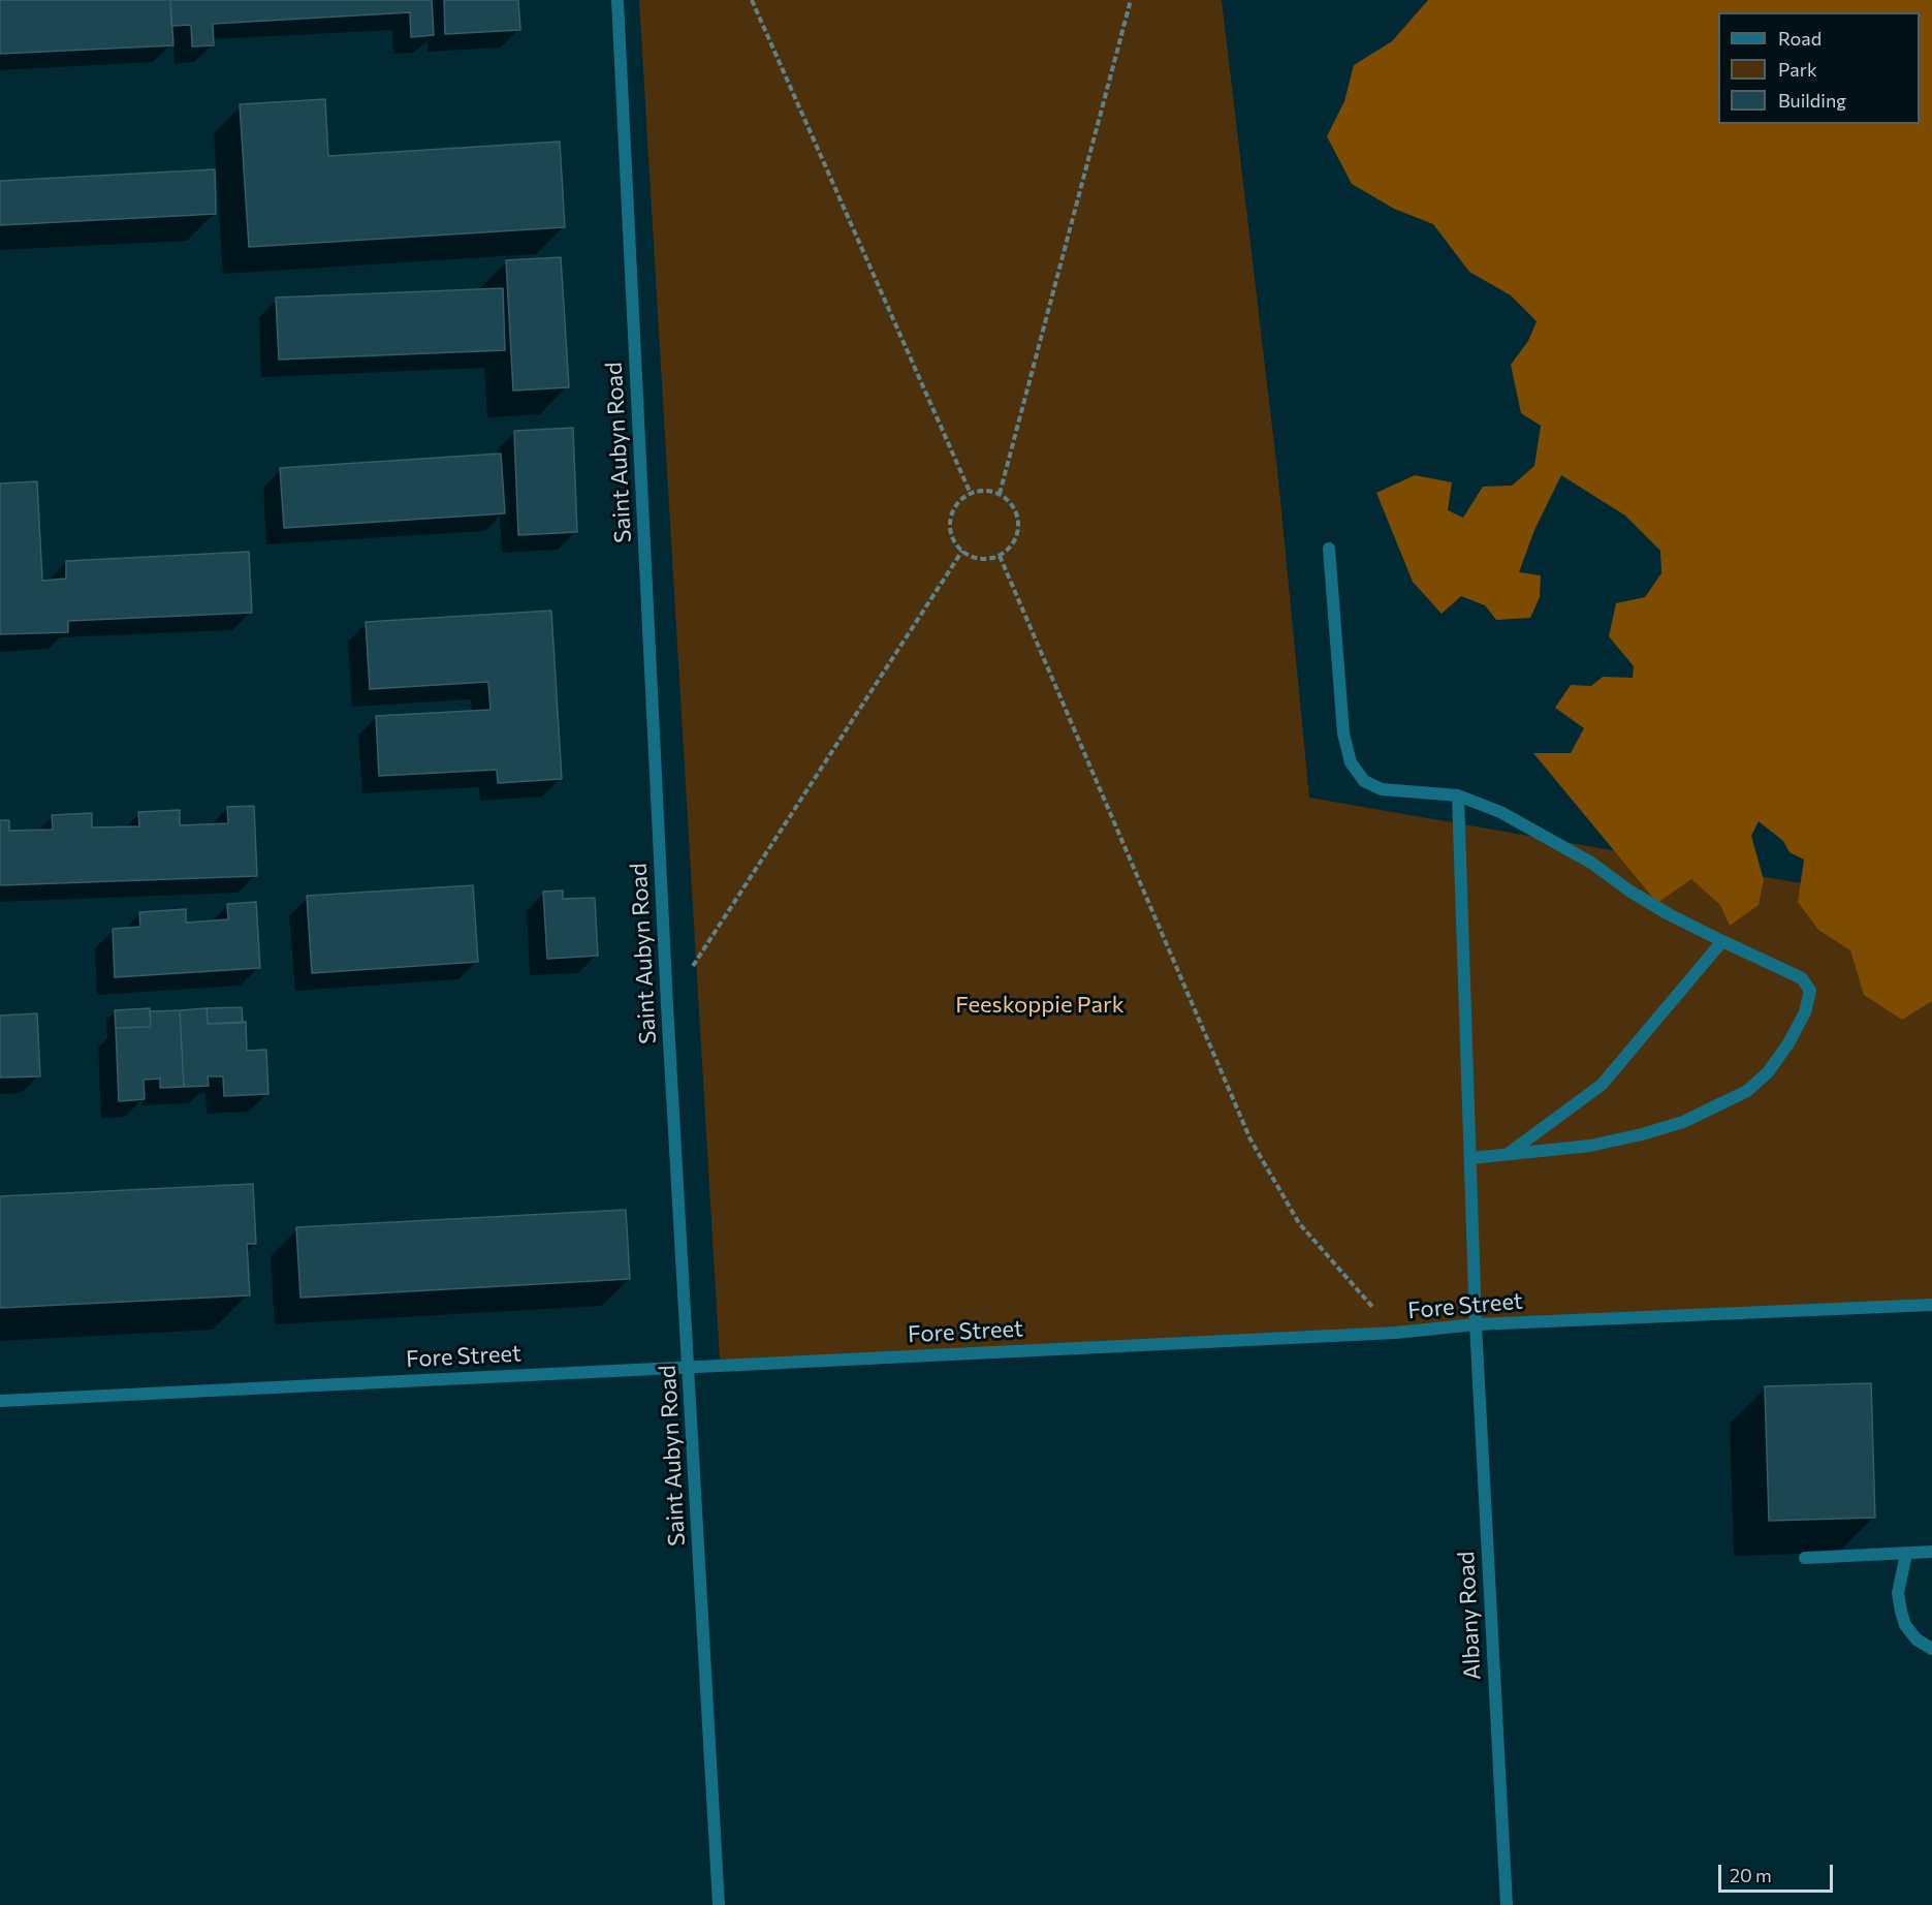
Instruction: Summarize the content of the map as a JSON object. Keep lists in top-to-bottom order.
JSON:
{
  "streets": {
    "street": ["Saint Aubyn Road", "Fore Street", "Albany Road"]
  },
  "crossings": [
    ["Saint Aubyn Road", "Fore Street"],
    ["Fore Street", "Albany Road"]
  ],
  "parks": ["Feeskoppie Park"],
  "legend": ["Road", "Park", "Building"],
  "scale_bar": "20 m"
}
